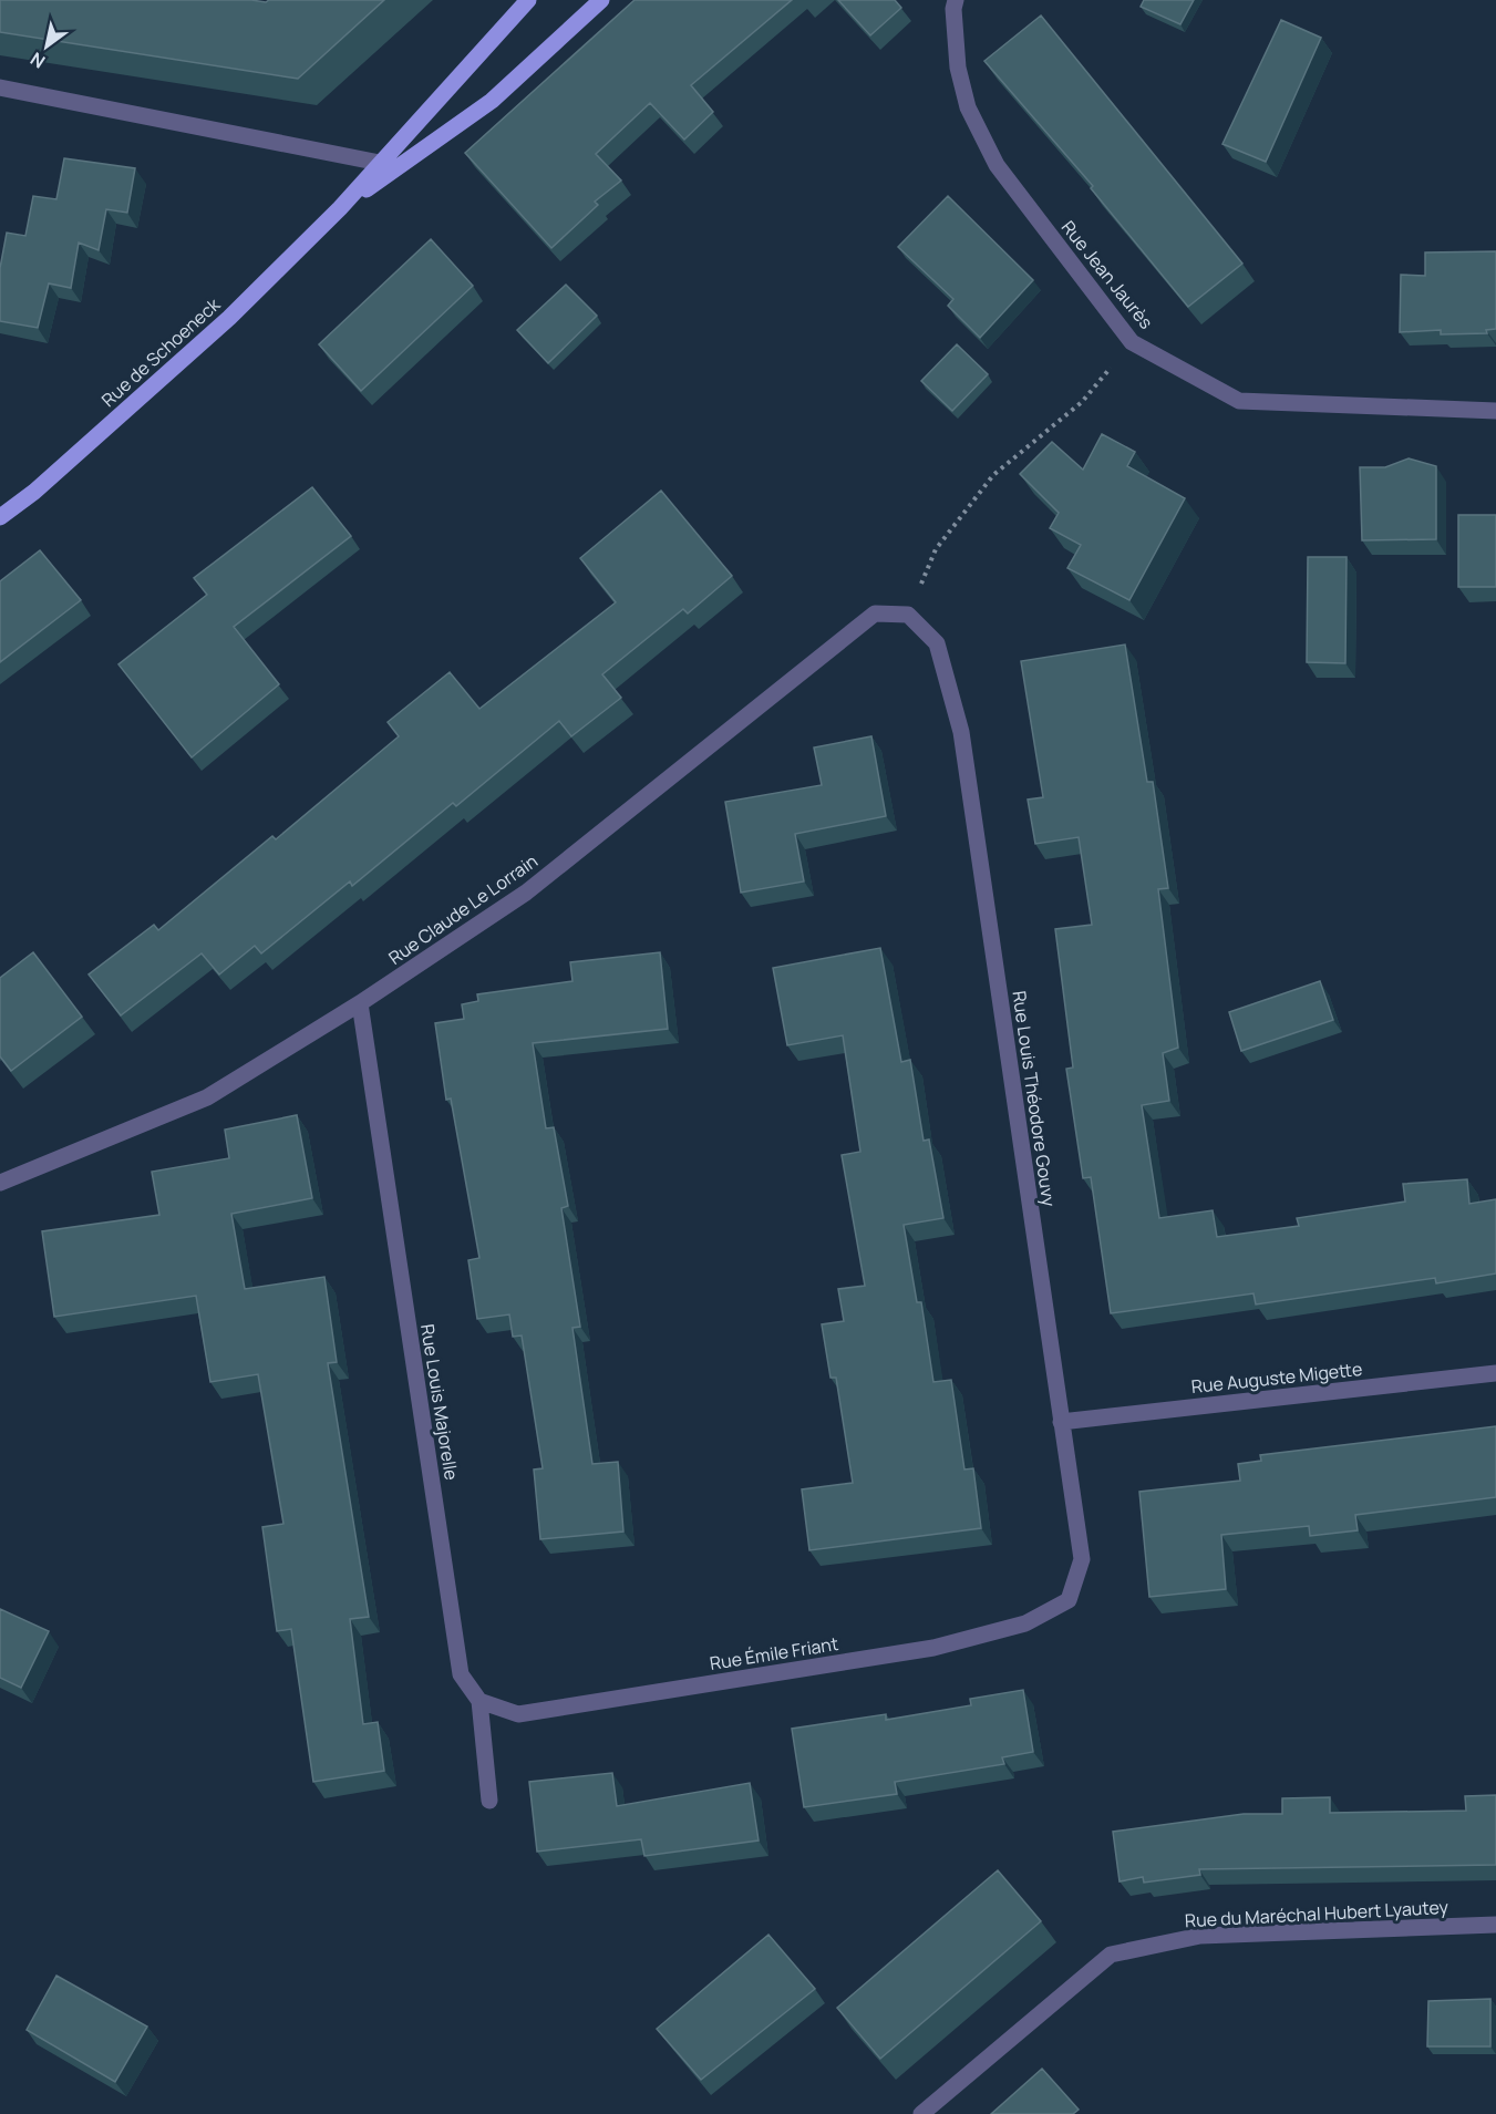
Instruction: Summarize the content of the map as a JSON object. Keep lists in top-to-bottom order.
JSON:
{
  "streets": {
    "main road": ["Rue de Schoeneck"],
    "street": [
      "Rue Jean Jaurès",
      "Rue Claude Le Lorrain",
      "Rue Louis Théodore Gouvy",
      "Rue Auguste Migette",
      "Rue Louis Majorelle",
      "Rue Émile Friant",
      "Rue du Maréchal Hubert Lyautey"
    ]
  },
  "crossings": [
    ["Rue Claude Le Lorrain", "Rue Louis Théodore Gouvy"],
    ["Rue Claude Le Lorrain", "Rue Louis Majorelle"],
    ["Rue Louis Théodore Gouvy", "Rue Auguste Migette"],
    ["Rue Louis Théodore Gouvy", "Rue Émile Friant"],
    ["Rue Louis Majorelle", "Rue Émile Friant"]
  ],
  "north": "bottom left"
}
